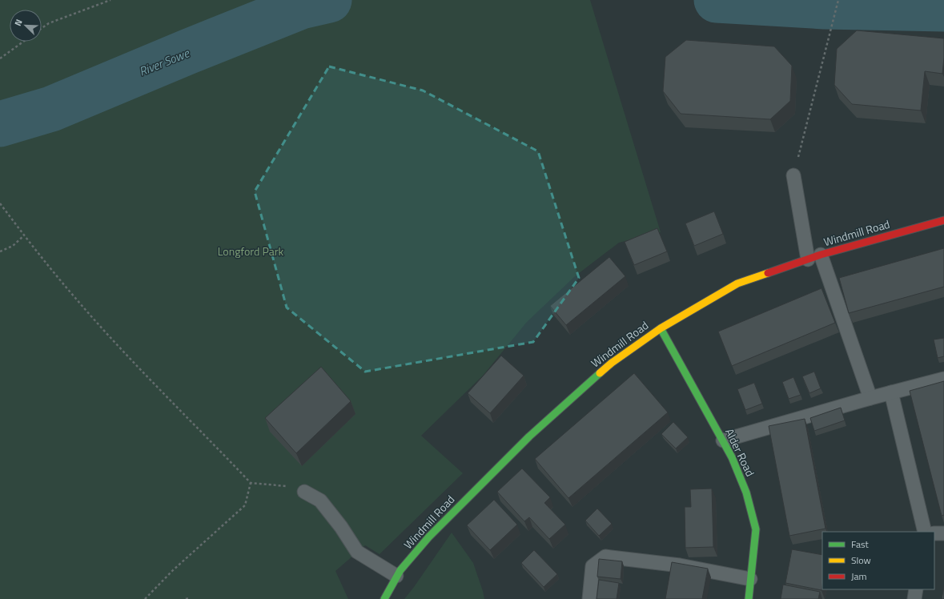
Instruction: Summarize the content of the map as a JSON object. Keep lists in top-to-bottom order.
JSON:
{
  "streets": {
    "street": ["Windmill Road", "Alder Road"]
  },
  "crossings": [
    ["Windmill Road", "Alder Road"]
  ],
  "water": ["River Sowe"],
  "parks": ["Longford Park"],
  "legend": ["Fast", "Slow", "Jam"],
  "north": "top left"
}
